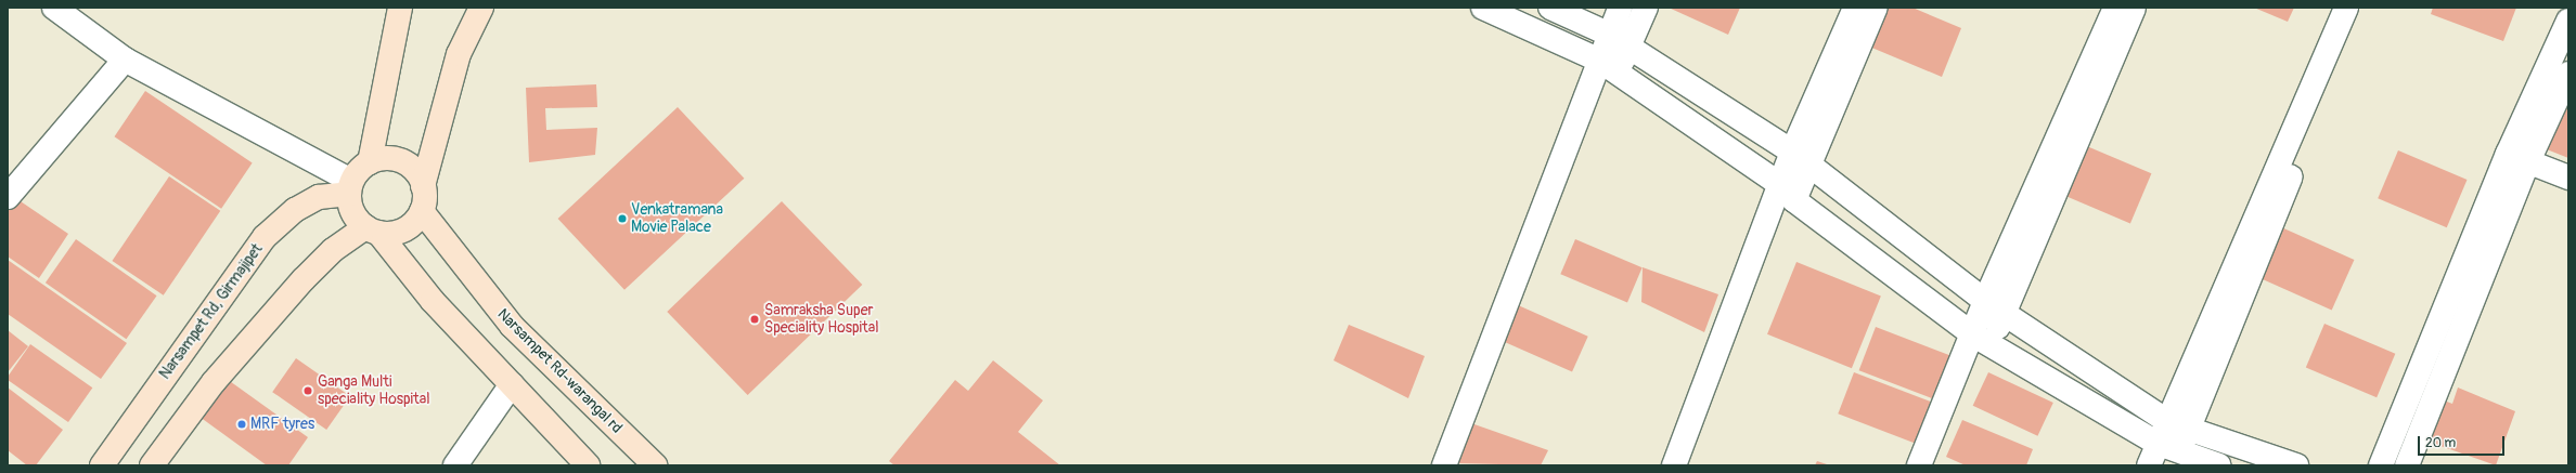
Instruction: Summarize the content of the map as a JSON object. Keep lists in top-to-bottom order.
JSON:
{
  "streets": {
    "main road": ["Narsampet Rd, Girmajipet", "Narsampet Rd-warangal rd"]
  },
  "crossings": [
    ["Narsampet Rd, Girmajipet", "Narsampet Rd-warangal rd"]
  ],
  "places": [
    "Venkatramana Movie Palace",
    "Samraksha Super Speciality Hospital",
    "Ganga Multi speciality Hospital",
    "MRF tyres"
  ],
  "scale_bar": "20 m"
}
